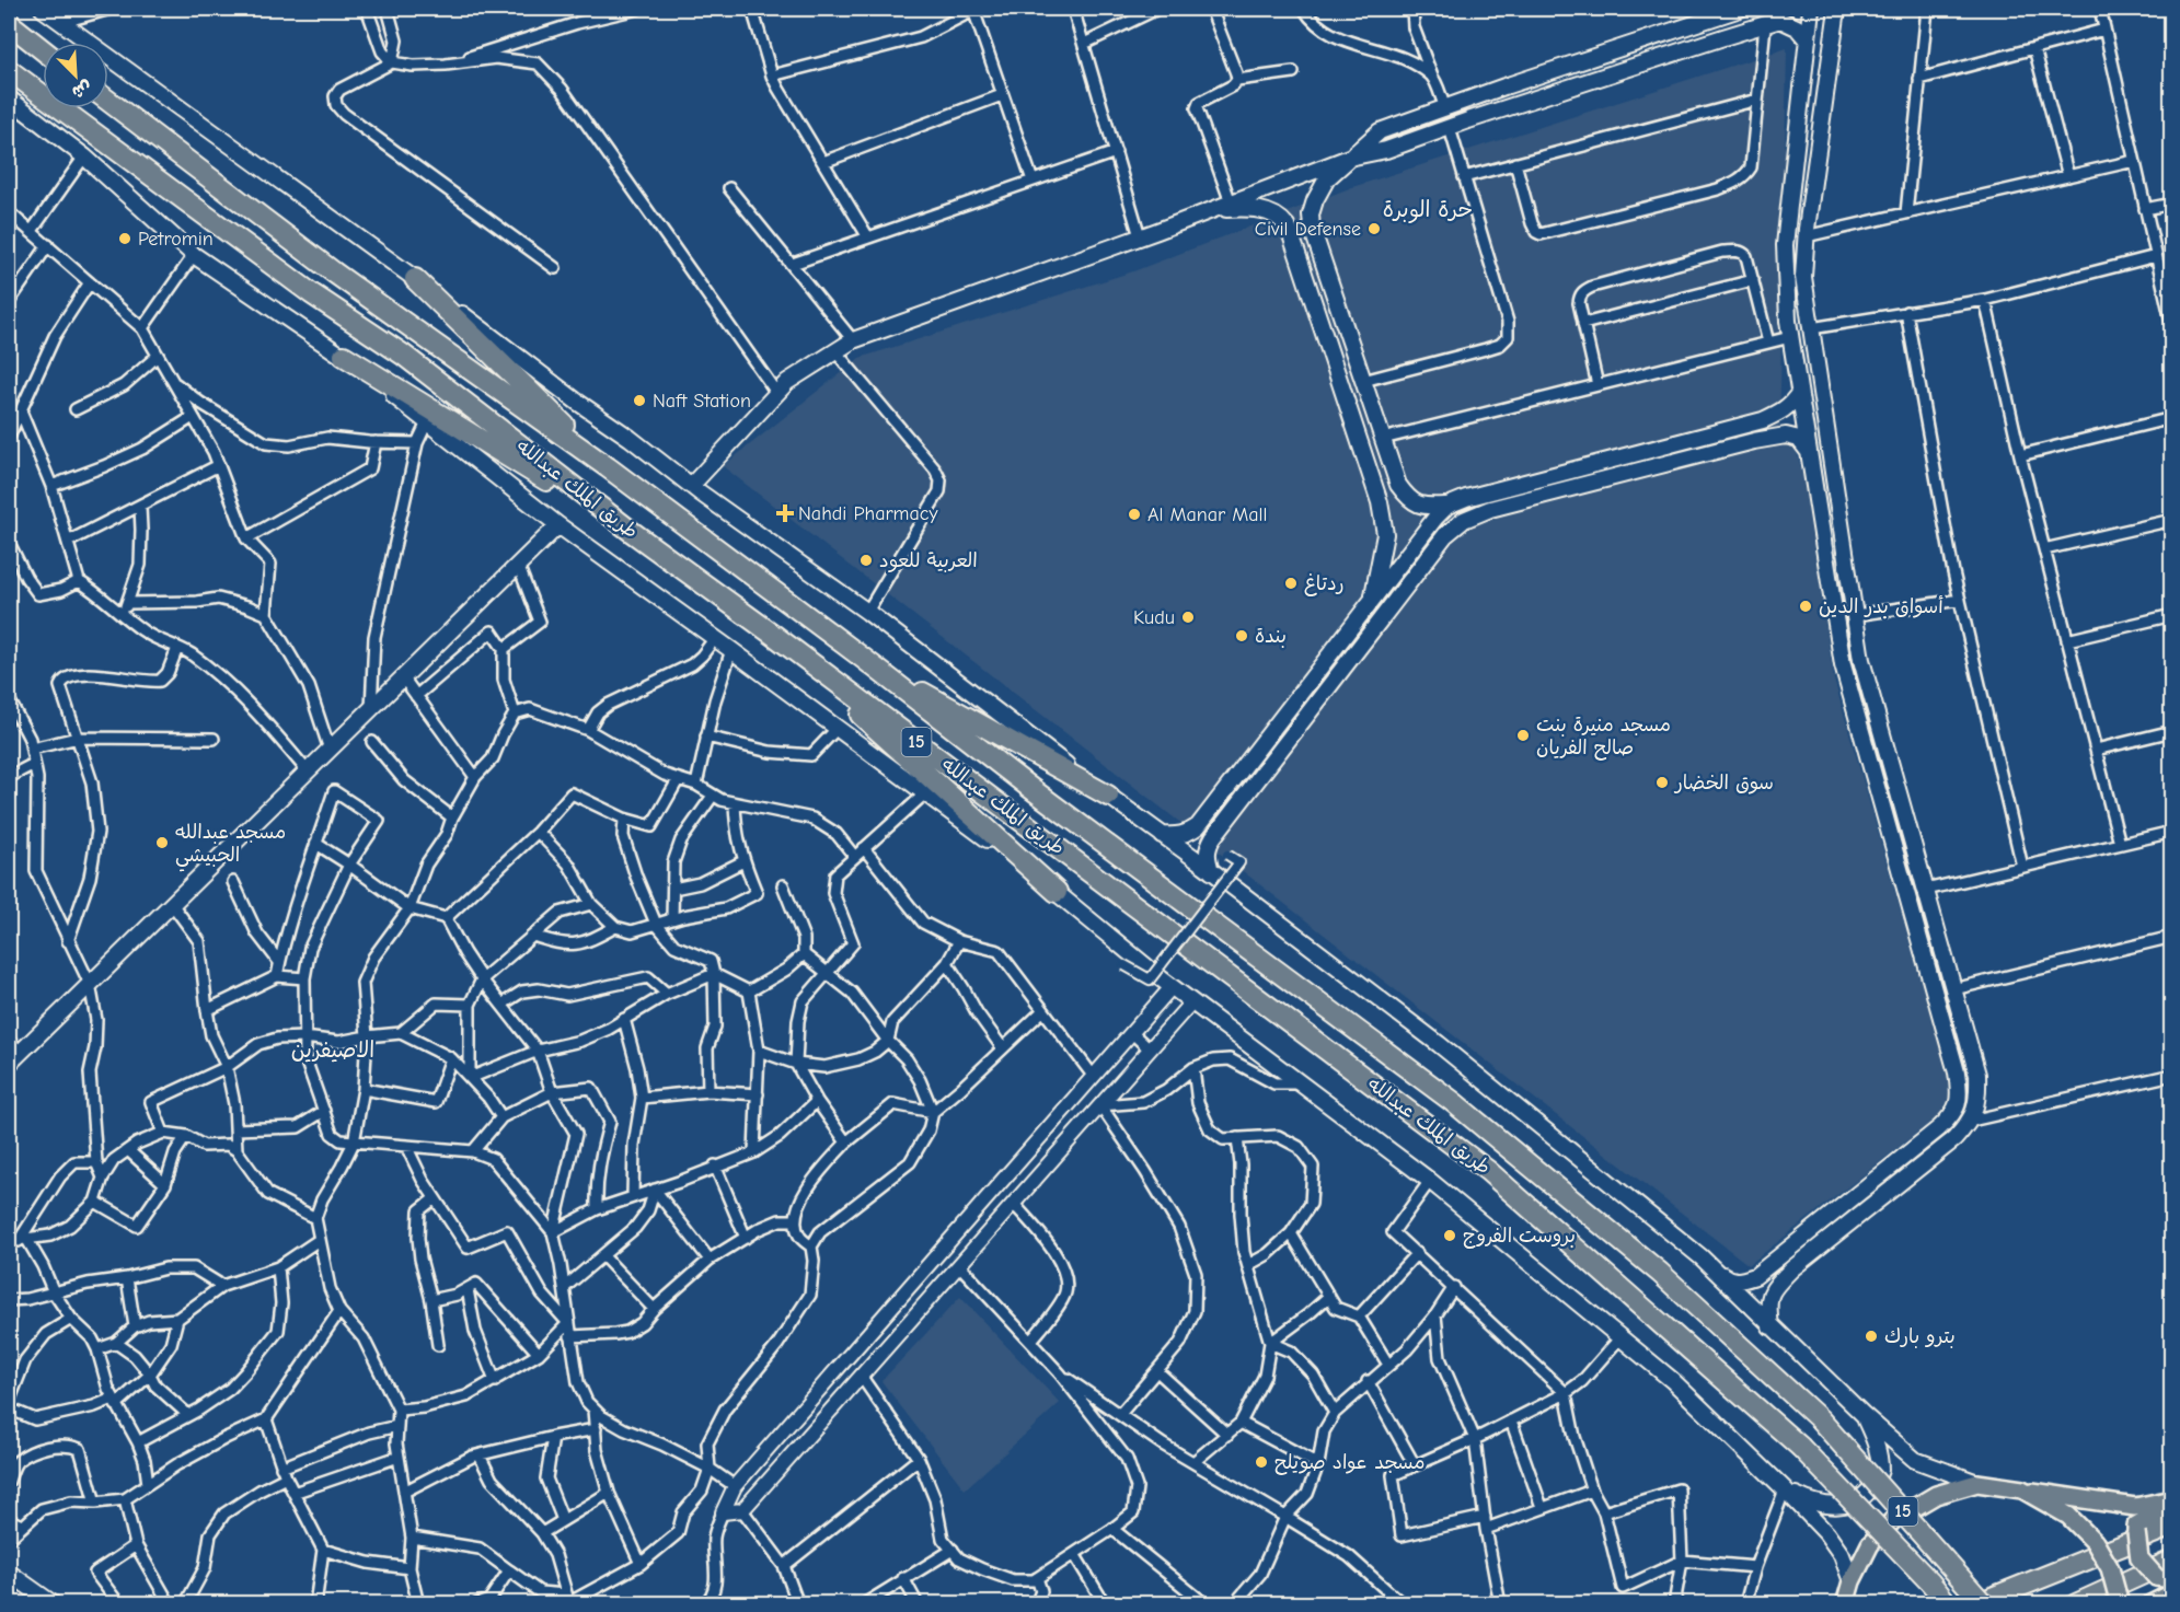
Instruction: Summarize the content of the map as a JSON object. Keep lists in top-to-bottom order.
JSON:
{
  "streets": {
    "highway": ["طريق الملك عبدالله", "15"]
  },
  "districts": ["حرة الوبرة", "الاصيفرين"],
  "places": {
    "other": [
      "Civil Defense",
      "Petromin",
      "Naft Station",
      "Al Manar Mall",
      "العربية للعود",
      "ردتاغ",
      "أسواق بدر الدين",
      "Kudu",
      "بندة",
      "مسجد منيرة بنت صالح الفريان",
      "سوق الخضار",
      "مسجد عبدالله الحبيشي",
      "بروست الفروج",
      "بترو بارك",
      "مسجد عواد صويلح"
    ],
    "health": ["Nahdi Pharmacy"]
  },
  "north": "bottom right"
}
